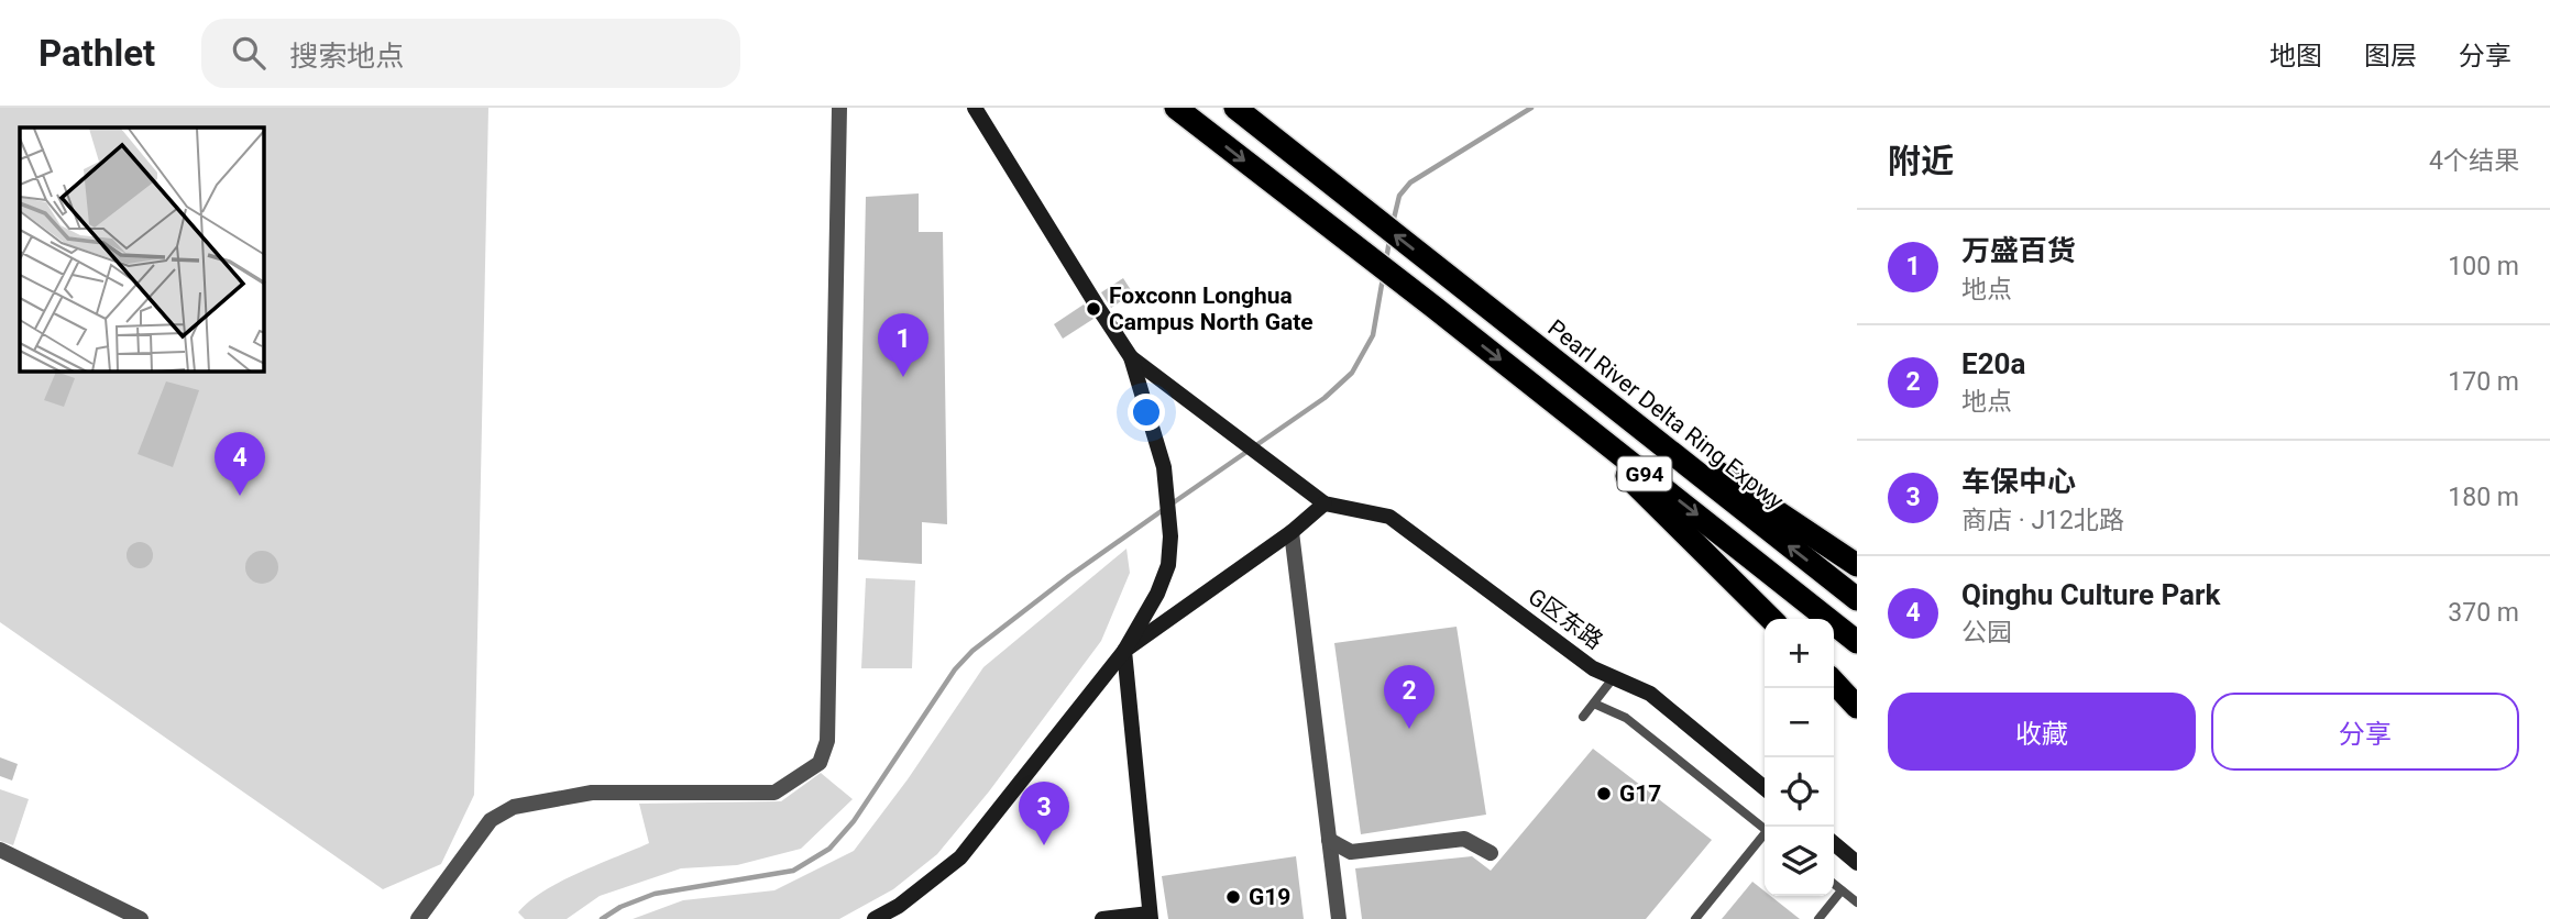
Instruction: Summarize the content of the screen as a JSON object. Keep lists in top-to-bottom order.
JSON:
{
  "streets": {
    "highway": ["Pearl River Delta Ring Expwy", "G94"],
    "street": ["G区东路"]
  },
  "places": ["Foxconn Longhua Campus North Gate", "G17", "G19"],
  "page": {
    "header": "Pathlet",
    "search": "搜索地点",
    "nav": ["地图", "图层", "分享"],
    "heading": ["附近", "4个结果"],
    "list": [
      {
        "mark": "1",
        "name": "万盛百货",
        "note": "地点",
        "value": "100 m"
      },
      {
        "mark": "2",
        "name": "E20a",
        "note": "地点",
        "value": "170 m"
      },
      {
        "mark": "3",
        "name": "车保中心",
        "note": "商店 · J12北路",
        "value": "180 m"
      },
      {
        "mark": "4",
        "name": "Qinghu Culture Park",
        "note": "公园",
        "value": "370 m"
      }
    ],
    "pins": [
      "1",
      "4",
      "2",
      "3"
    ],
    "map_buttons": ["+", "−"],
    "buttons": ["收藏", "分享"]
  }
}
